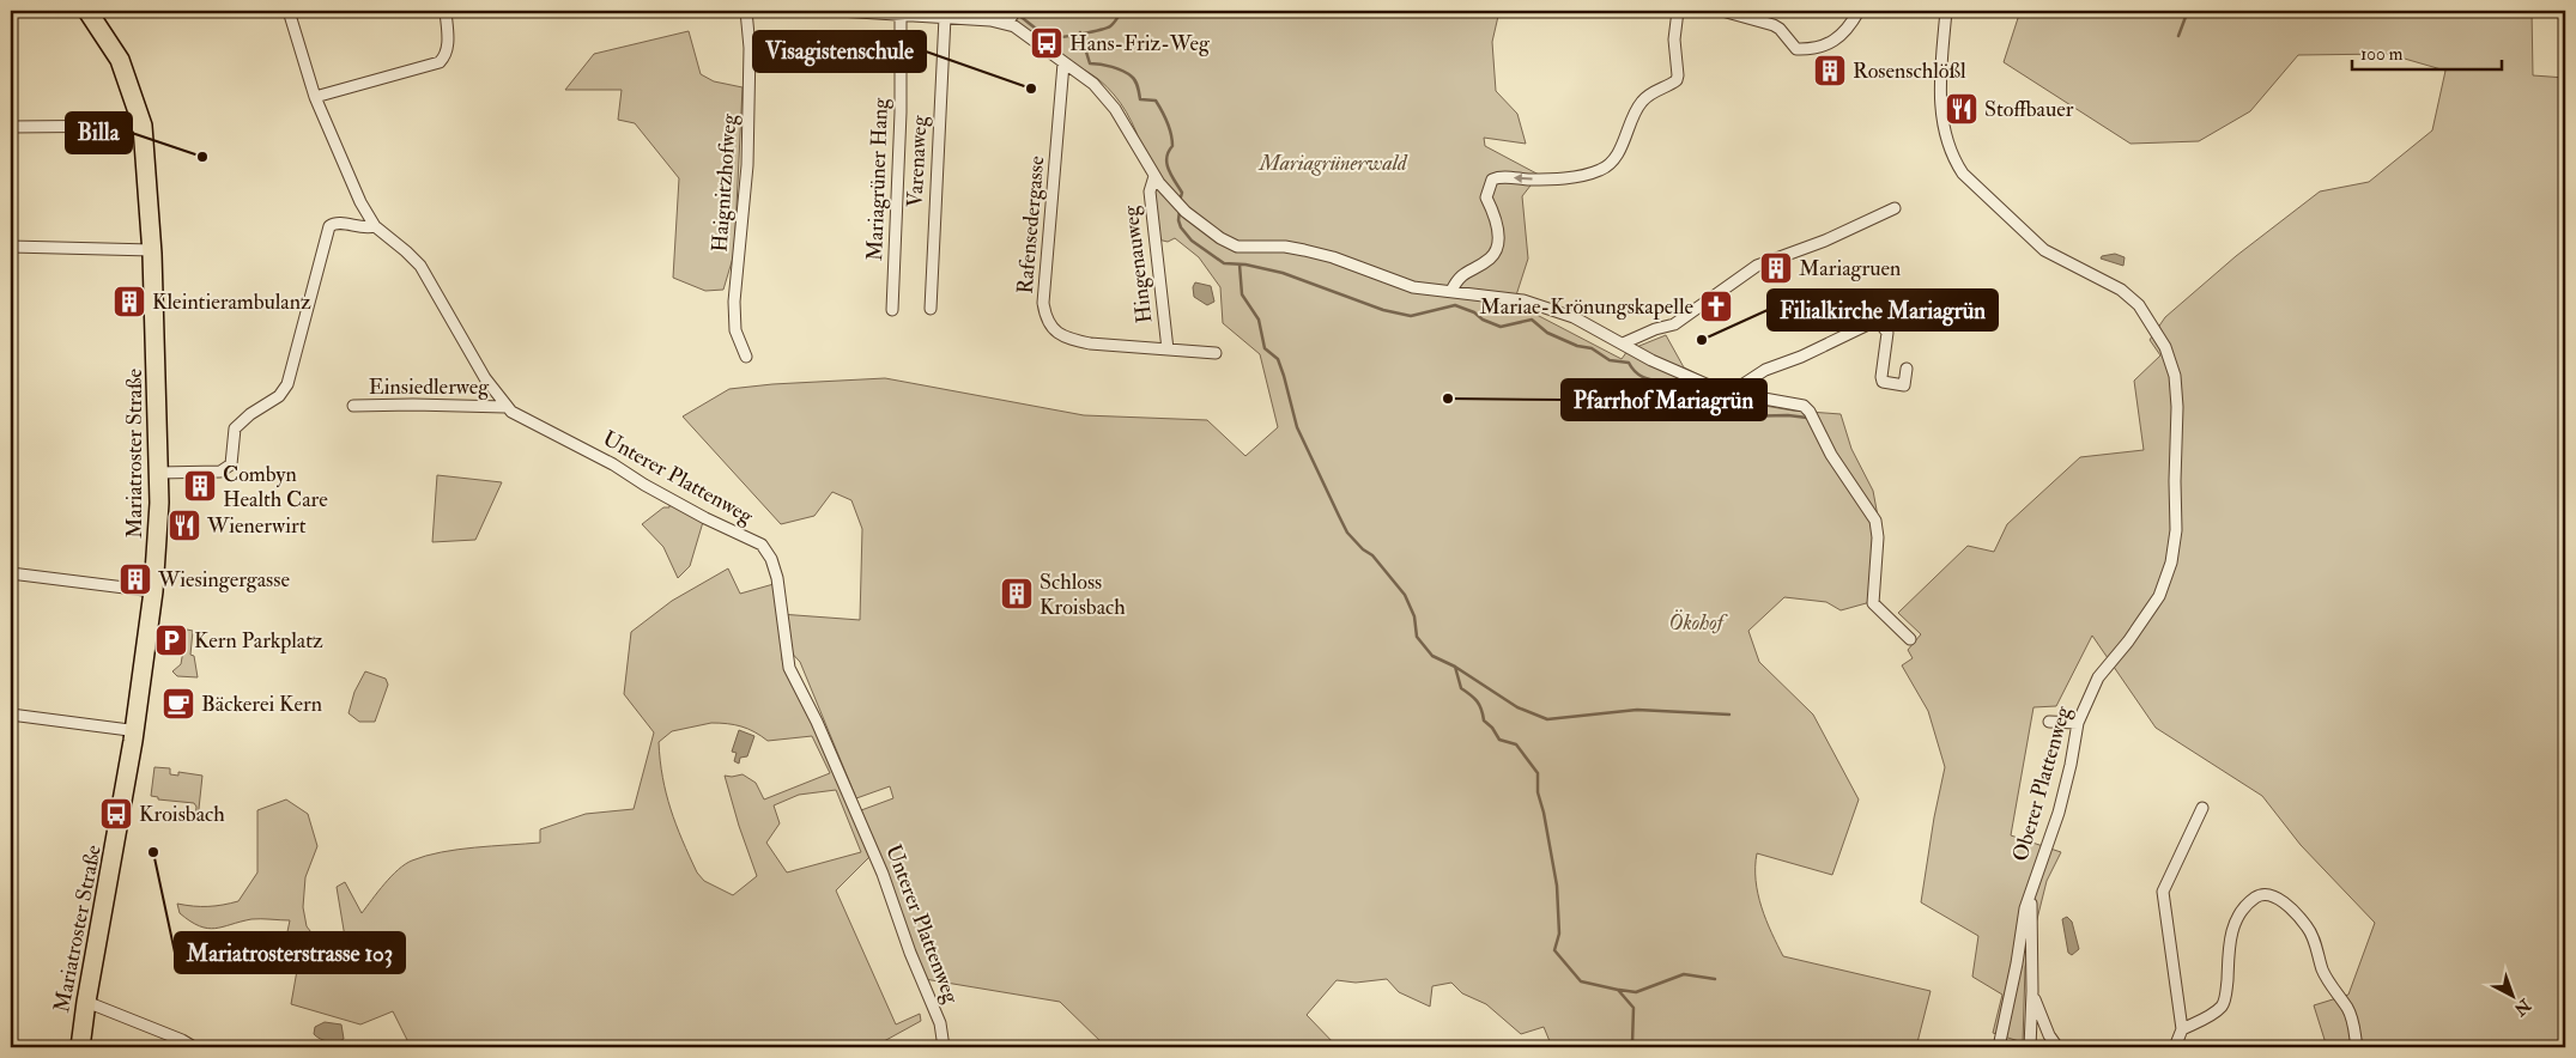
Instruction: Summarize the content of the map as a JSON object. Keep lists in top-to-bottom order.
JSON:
{
  "streets": {
    "main road": ["Mariatroster Straße"],
    "street": [
      "Varenaweg",
      "Mariagrüner Hang",
      "Haignitzhofweg",
      "Rafensedergasse",
      "Hingenauweg",
      "Einsiedlerweg",
      "Unterer Plattenweg",
      "Oberer Plattenweg"
    ]
  },
  "crossings": [
    ["Rafensedergasse", "Hingenauweg"],
    ["Einsiedlerweg", "Unterer Plattenweg"]
  ],
  "parks": ["Mariagrünerwald", "Ökohof"],
  "places": {
    "bus stop": ["Hans-Friz-Weg", "Kroisbach"],
    "building": [
      "Rosenschlößl",
      "Mariagruen",
      "Kleintierambulanz",
      "Combyn Health Care",
      "Wiesingergasse",
      "Schloss Kroisbach"
    ],
    "other": [
      "Visagistenschule",
      "Billa",
      "Filialkirche Mariagrün",
      "Pfarrhof Mariagrün",
      "Mariatrosterstrasse 103"
    ],
    "restaurant": ["Stoffbauer", "Wienerwirt"],
    "church": ["Mariae-Krönungskapelle"],
    "parking": ["Kern Parkplatz"],
    "cafe": ["Bäckerei Kern"]
  },
  "scale_bar": "100 m",
  "north": "bottom right"
}
